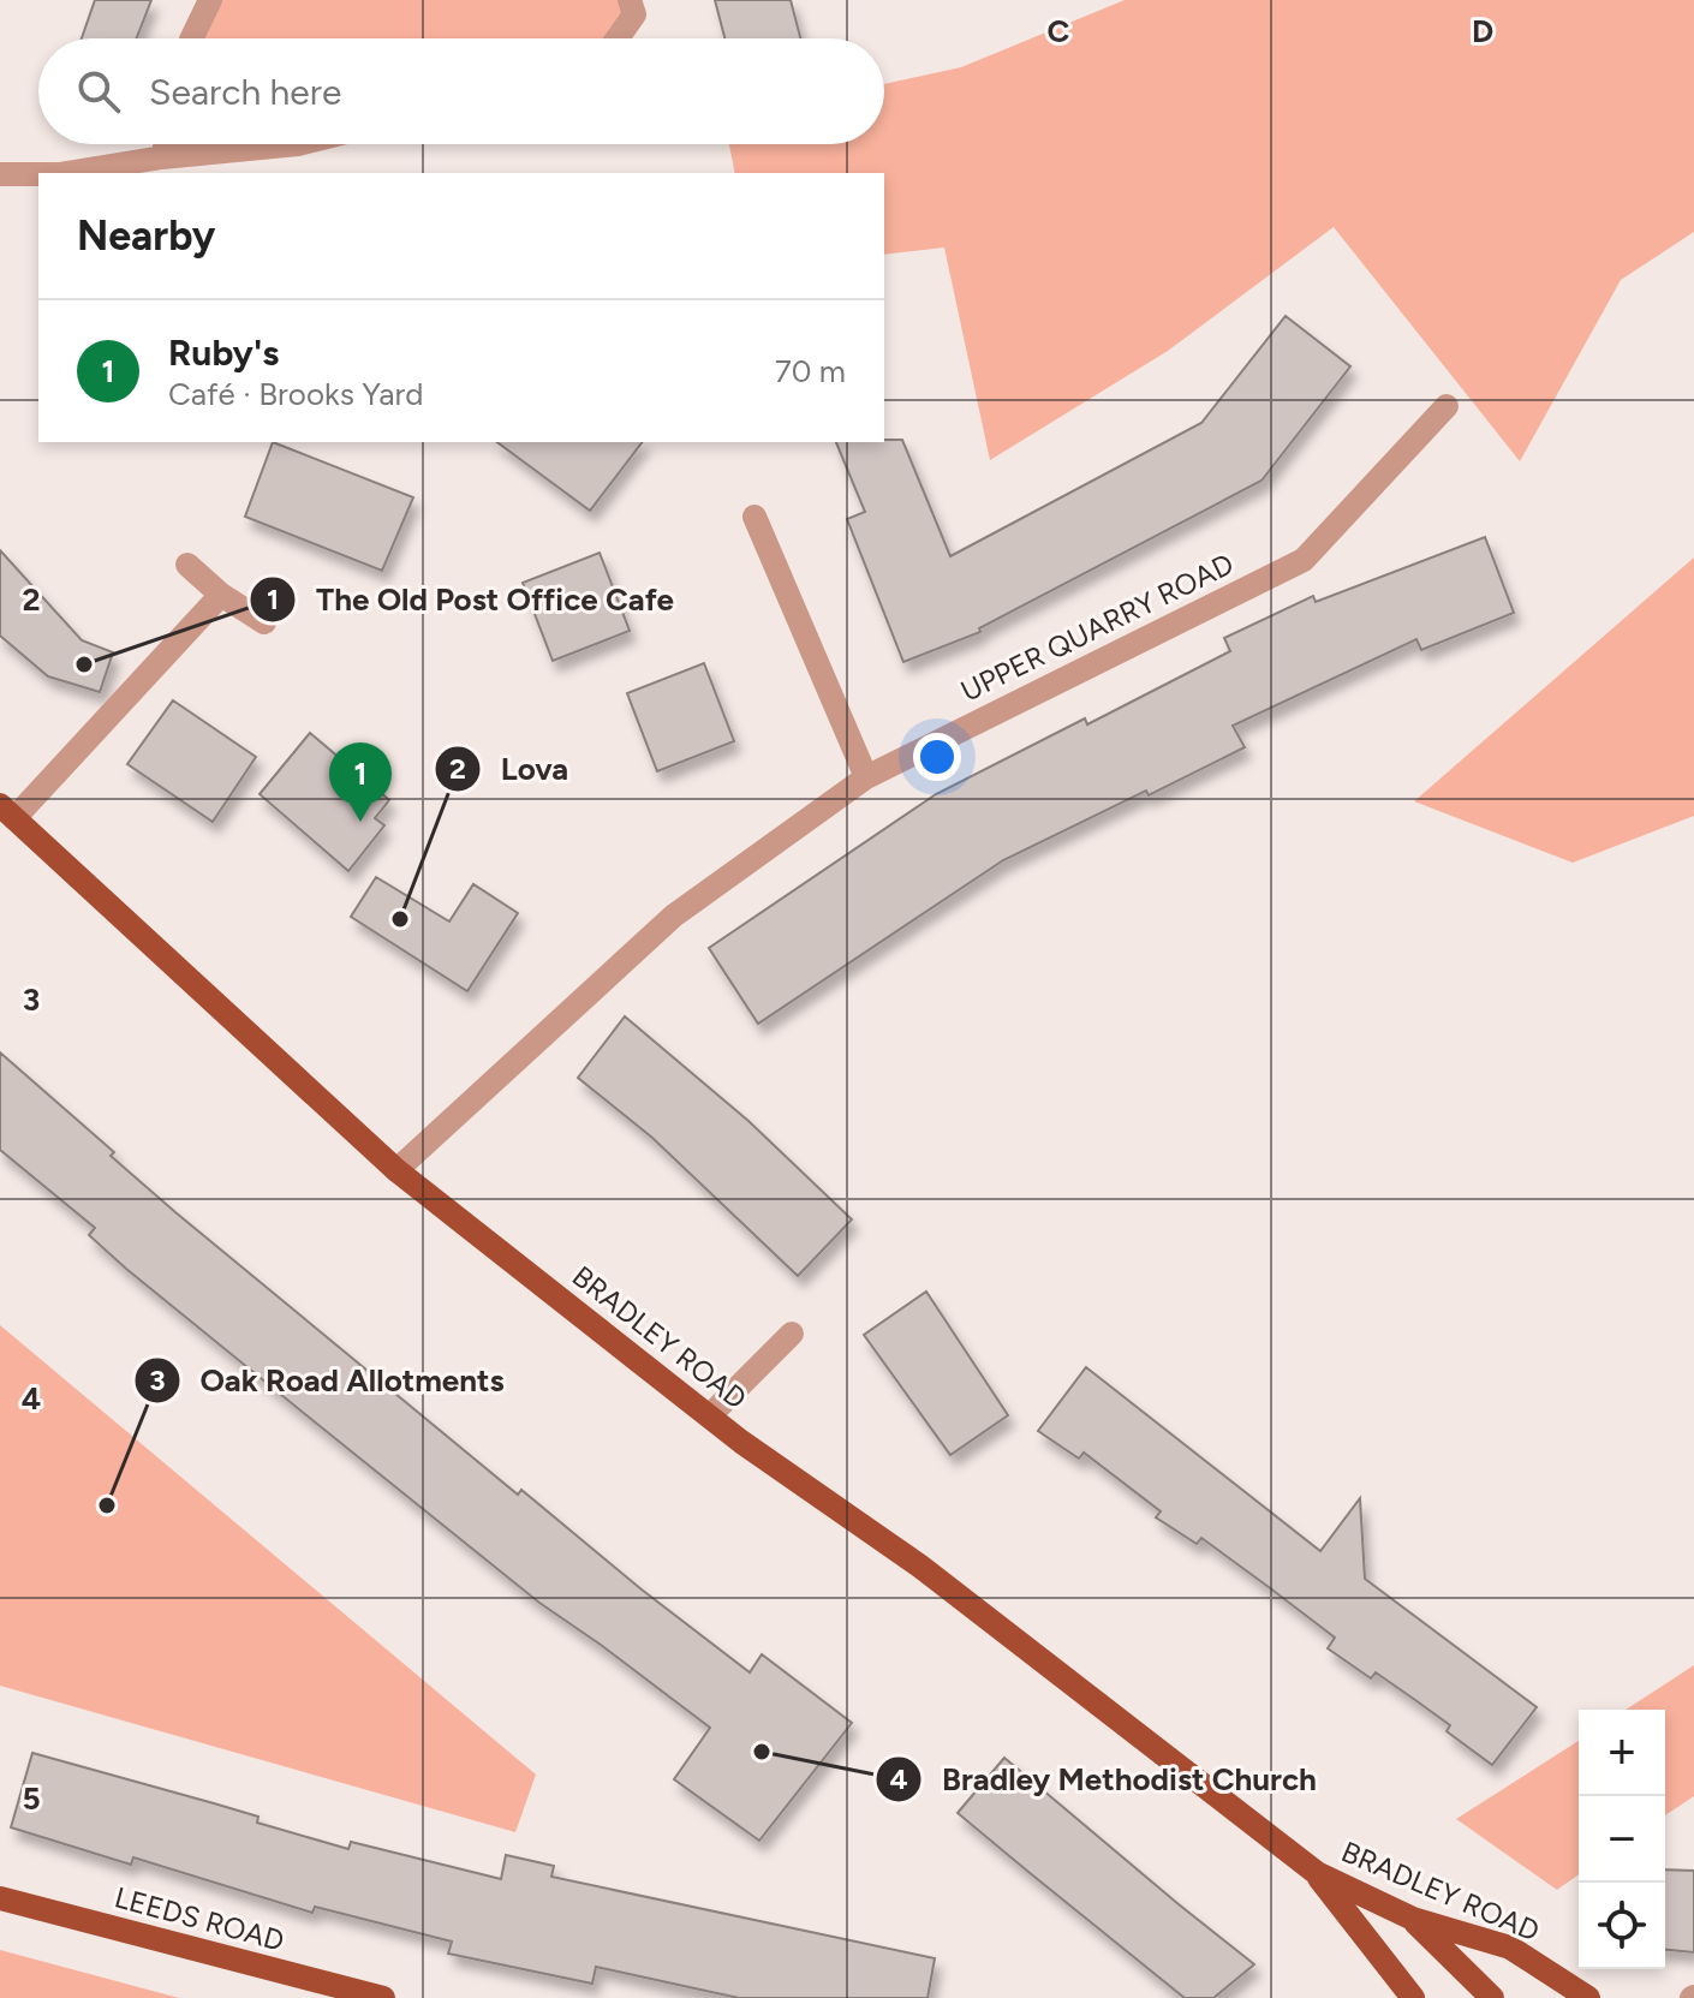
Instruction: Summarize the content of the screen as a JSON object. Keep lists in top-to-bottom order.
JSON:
{
  "streets": {
    "main road": ["BRADLEY ROAD", "LEEDS ROAD"],
    "street": ["UPPER QUARRY ROAD"]
  },
  "crossings": [
    ["UPPER QUARRY ROAD", "BRADLEY ROAD"]
  ],
  "places": [
    "The Old Post Office Cafe",
    "Lova",
    "Oak Road Allotments",
    "Bradley Methodist Church"
  ],
  "page": {
    "search": "Search here",
    "heading": "Nearby",
    "list": [
      {
        "mark": "1",
        "name": "Ruby's",
        "note": "Café · Brooks Yard",
        "value": "70 m"
      }
    ],
    "pins": "1",
    "map_buttons": ["+", "−"]
  },
  "grid": {
    "columns": ["C", "D"],
    "rows": [
      "2",
      "3",
      "4",
      "5"
    ]
  }
}
